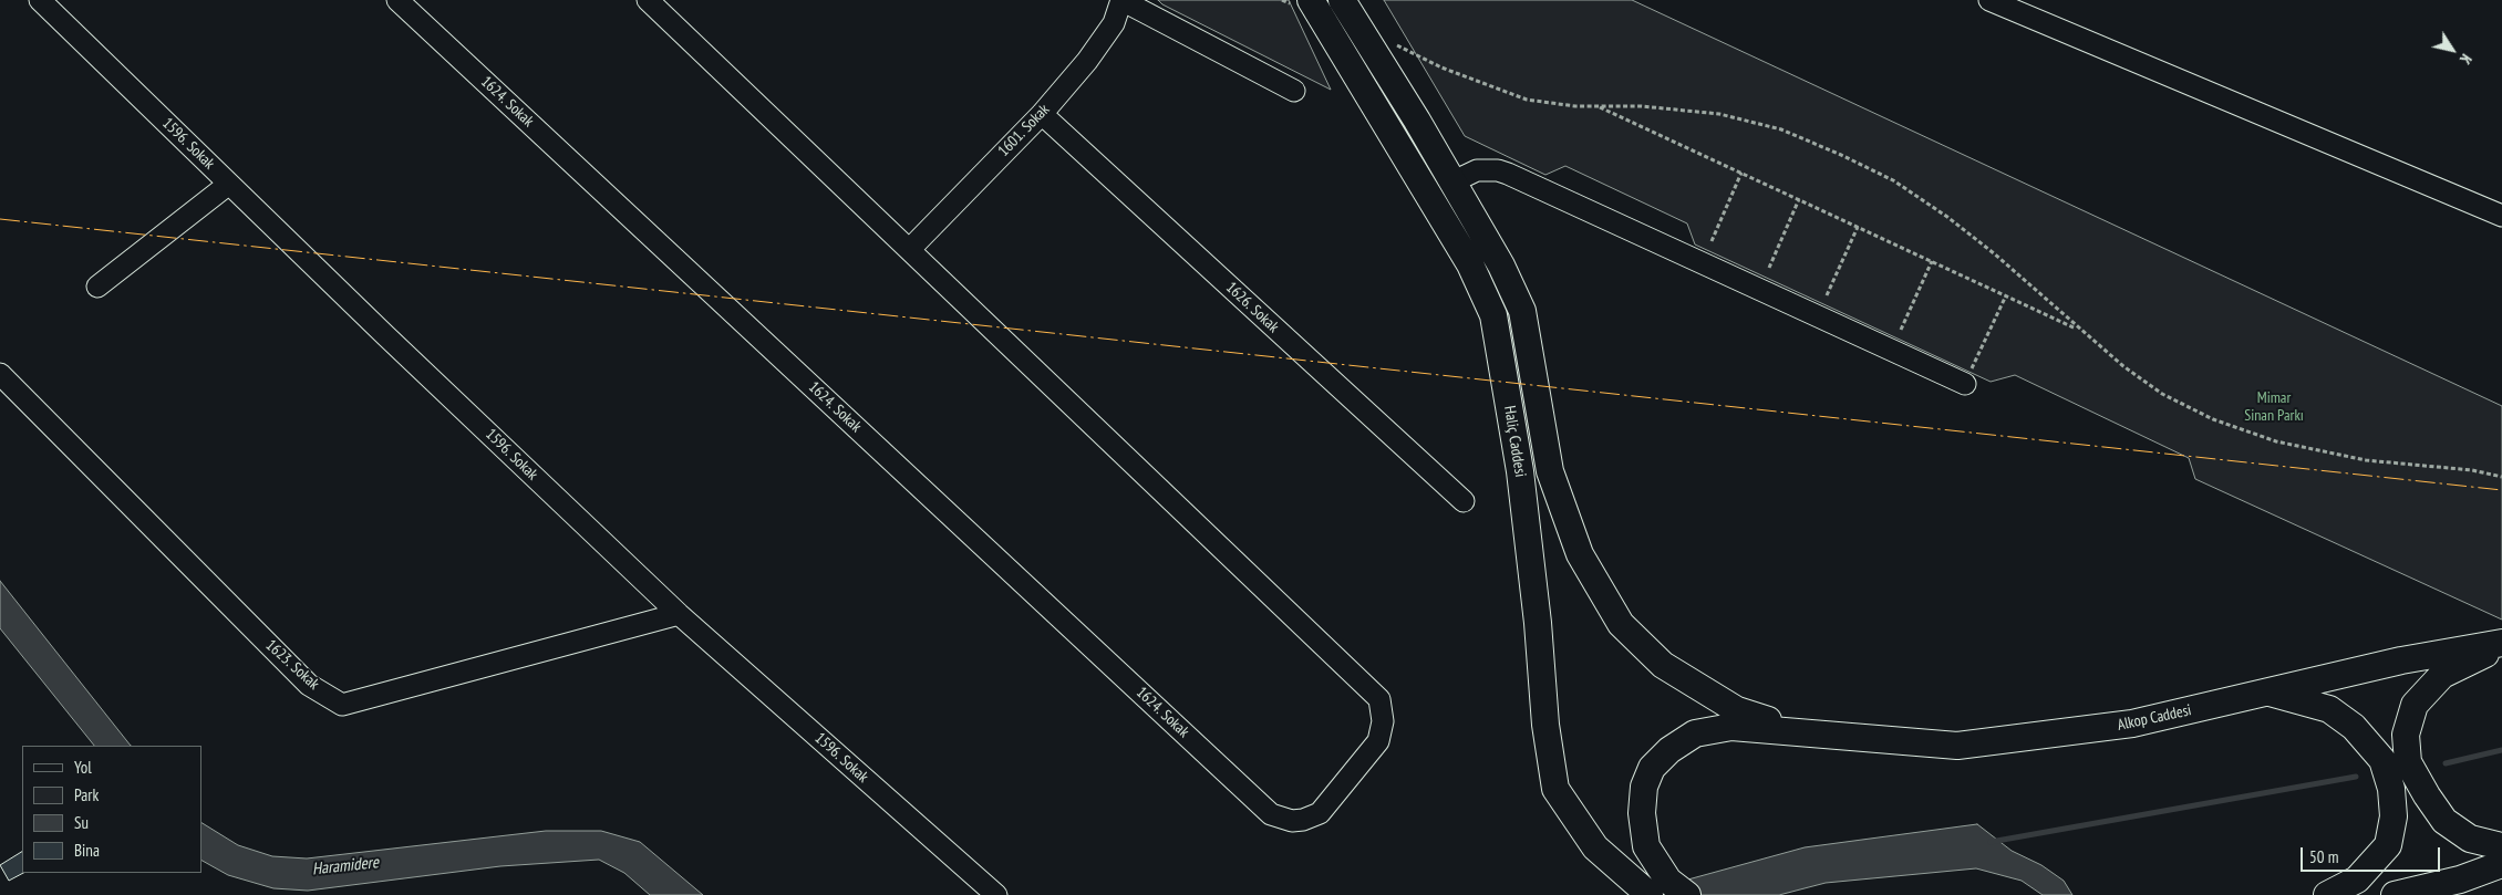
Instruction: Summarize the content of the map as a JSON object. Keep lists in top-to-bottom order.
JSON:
{
  "streets": {
    "main road": ["Haliç Caddesi", "Alkop Caddesi"],
    "street": [
      "1624. Sokak",
      "1601. Sokak",
      "1596. Sokak",
      "1626. Sokak",
      "1623. Sokak"
    ]
  },
  "crossings": [
    ["1624. Sokak", "1601. Sokak"],
    ["1601. Sokak", "1626. Sokak"],
    ["1596. Sokak", "1623. Sokak"],
    ["Haliç Caddesi", "Alkop Caddesi"]
  ],
  "water": ["Haramidere"],
  "parks": ["Mimar Sinan Parkı"],
  "legend": [
    "Yol",
    "Park",
    "Su",
    "Bina"
  ],
  "scale_bar": "50 m",
  "north": "bottom right"
}
